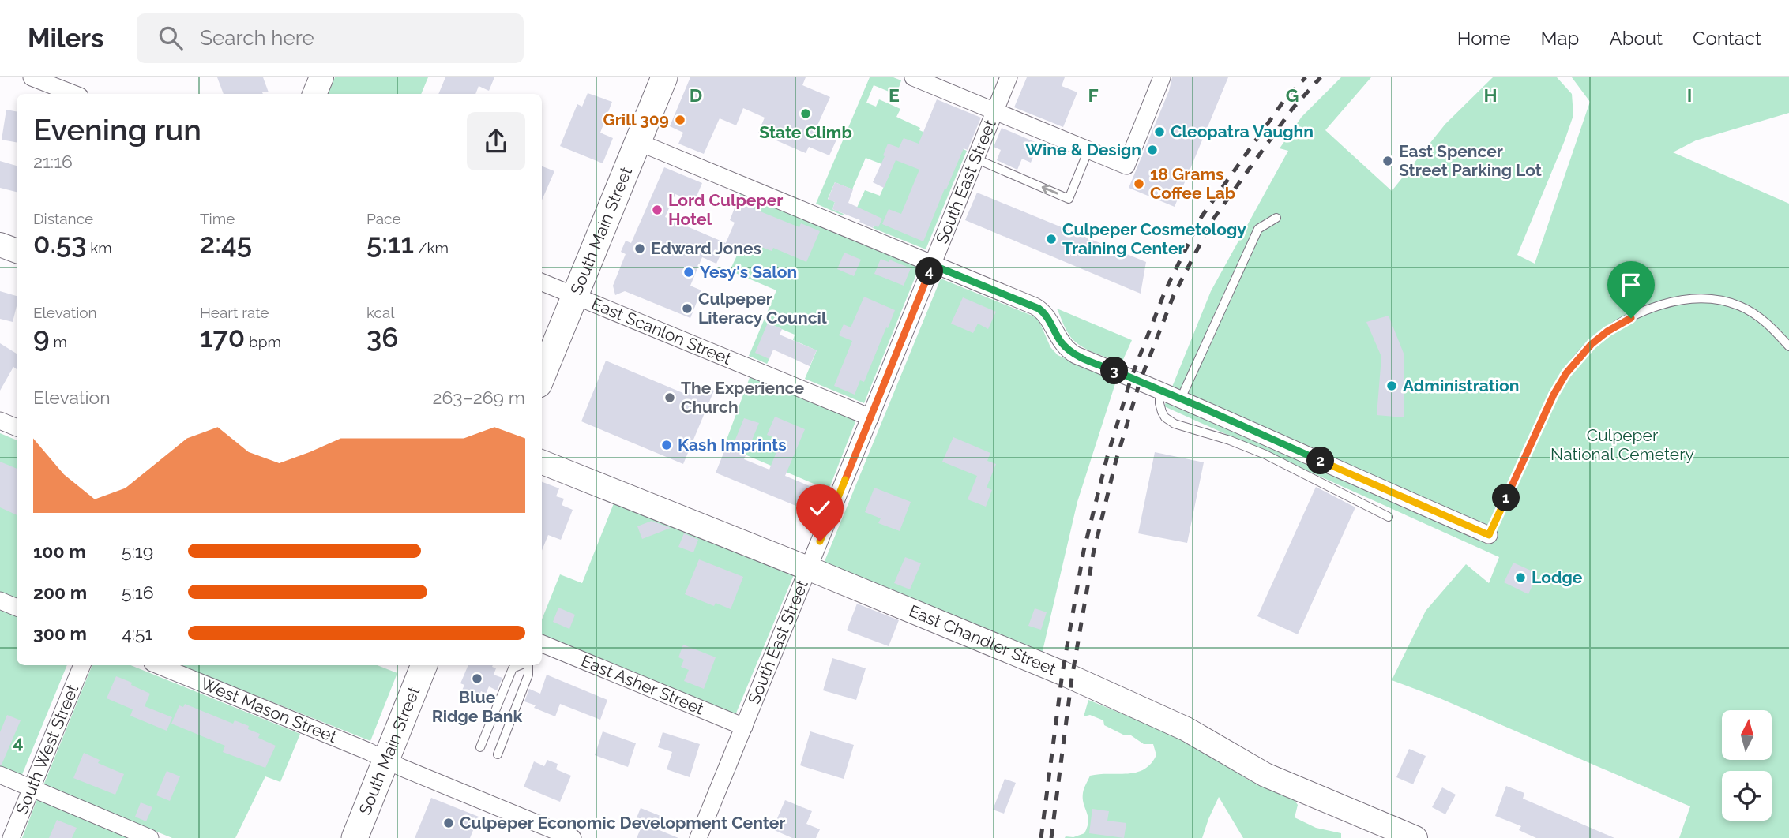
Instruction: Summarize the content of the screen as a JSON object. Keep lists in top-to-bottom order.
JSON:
{
  "streets": {
    "main road": ["South Main Street"],
    "street": [
      "South East Street",
      "East Scanlon Street",
      "East Chandler Street",
      "East Asher Street",
      "West Mason Street",
      "South West Street"
    ]
  },
  "crossings": [
    ["South East Street", "East Scanlon Street"],
    ["South East Street", "East Chandler Street"],
    ["South East Street", "East Asher Street"],
    ["South Main Street", "East Scanlon Street"],
    ["South Main Street", "West Mason Street"]
  ],
  "parks": ["Culpeper National Cemetery"],
  "places": [
    "State Climb",
    "Grill 309",
    "Cleopatra Vaughn",
    "Wine & Design",
    "East Spencer Street Parking Lot",
    "18 Grams Coffee Lab",
    "Lord Culpeper Hotel",
    "Culpeper Cosmetology Training Center",
    "Edward Jones",
    "Yesy's Salon",
    "Culpeper Literacy Council",
    "Administration",
    "The Experience Church",
    "Kash Imprints",
    "Lodge",
    "Blue Ridge Bank",
    "Culpeper Economic Development Center"
  ],
  "north": "top",
  "page": {
    "header": "Milers",
    "search": "Search here",
    "nav": [
      "Home",
      "Map",
      "About",
      "Contact"
    ],
    "heading": ["Evening run", "21:16"],
    "stats": [
      ["Distance", "0.53 km"],
      ["Time", "2:45"],
      ["Pace", "5:11 /km"],
      ["Elevation", "9 m"],
      ["Heart rate", "170 bpm"],
      ["kcal", "36"]
    ],
    "pins": [
      "4",
      "3",
      "2",
      "1"
    ],
    "chart": ["Elevation", "263–269 m"],
    "list": [
      {
        "name": "100 m",
        "note": "5:19"
      },
      {
        "name": "200 m",
        "note": "5:16"
      },
      {
        "name": "300 m",
        "note": "4:51"
      }
    ]
  },
  "grid": {
    "columns": [
      "D",
      "E",
      "F",
      "G",
      "H",
      "I"
    ],
    "rows": ["4"]
  }
}
